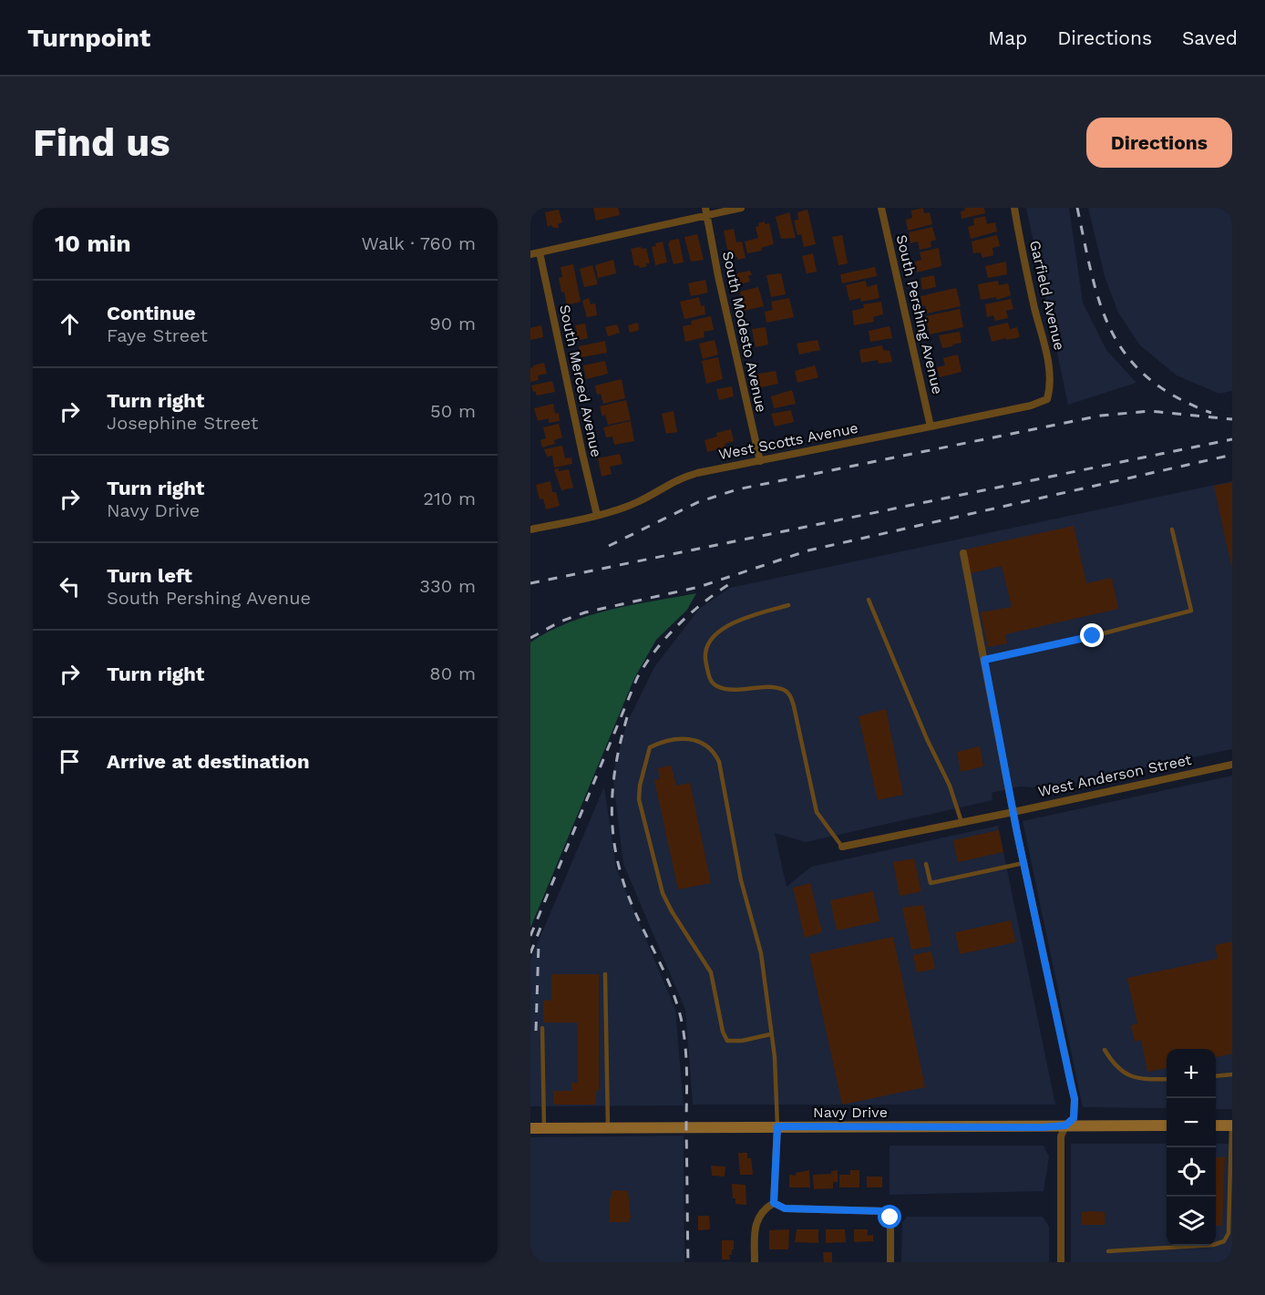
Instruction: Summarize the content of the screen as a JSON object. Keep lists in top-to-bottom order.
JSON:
{
  "streets": {
    "street": [
      "Garfield Avenue",
      "South Pershing Avenue",
      "South Modesto Avenue",
      "South Merced Avenue",
      "West Scotts Avenue",
      "West Anderson Street",
      "Navy Drive"
    ]
  },
  "crossings": [
    ["Garfield Avenue", "West Scotts Avenue"],
    ["South Pershing Avenue", "West Scotts Avenue"],
    ["South Modesto Avenue", "West Scotts Avenue"],
    ["South Merced Avenue", "West Scotts Avenue"]
  ],
  "page": {
    "header": "Turnpoint",
    "nav": ["Map", "Directions", "Saved"],
    "buttons": "Directions",
    "title": "Find us",
    "heading": ["10 min", "Walk · 760 m"],
    "list": [
      ["Continue", "Faye Street", "90 m"],
      ["Turn right", "Josephine Street", "50 m"],
      ["Turn right", "Navy Drive", "210 m"],
      ["Turn left", "South Pershing Avenue", "330 m"],
      ["Turn right", "80 m"],
      "Arrive at destination"
    ],
    "map_buttons": ["+", "−"]
  }
}
